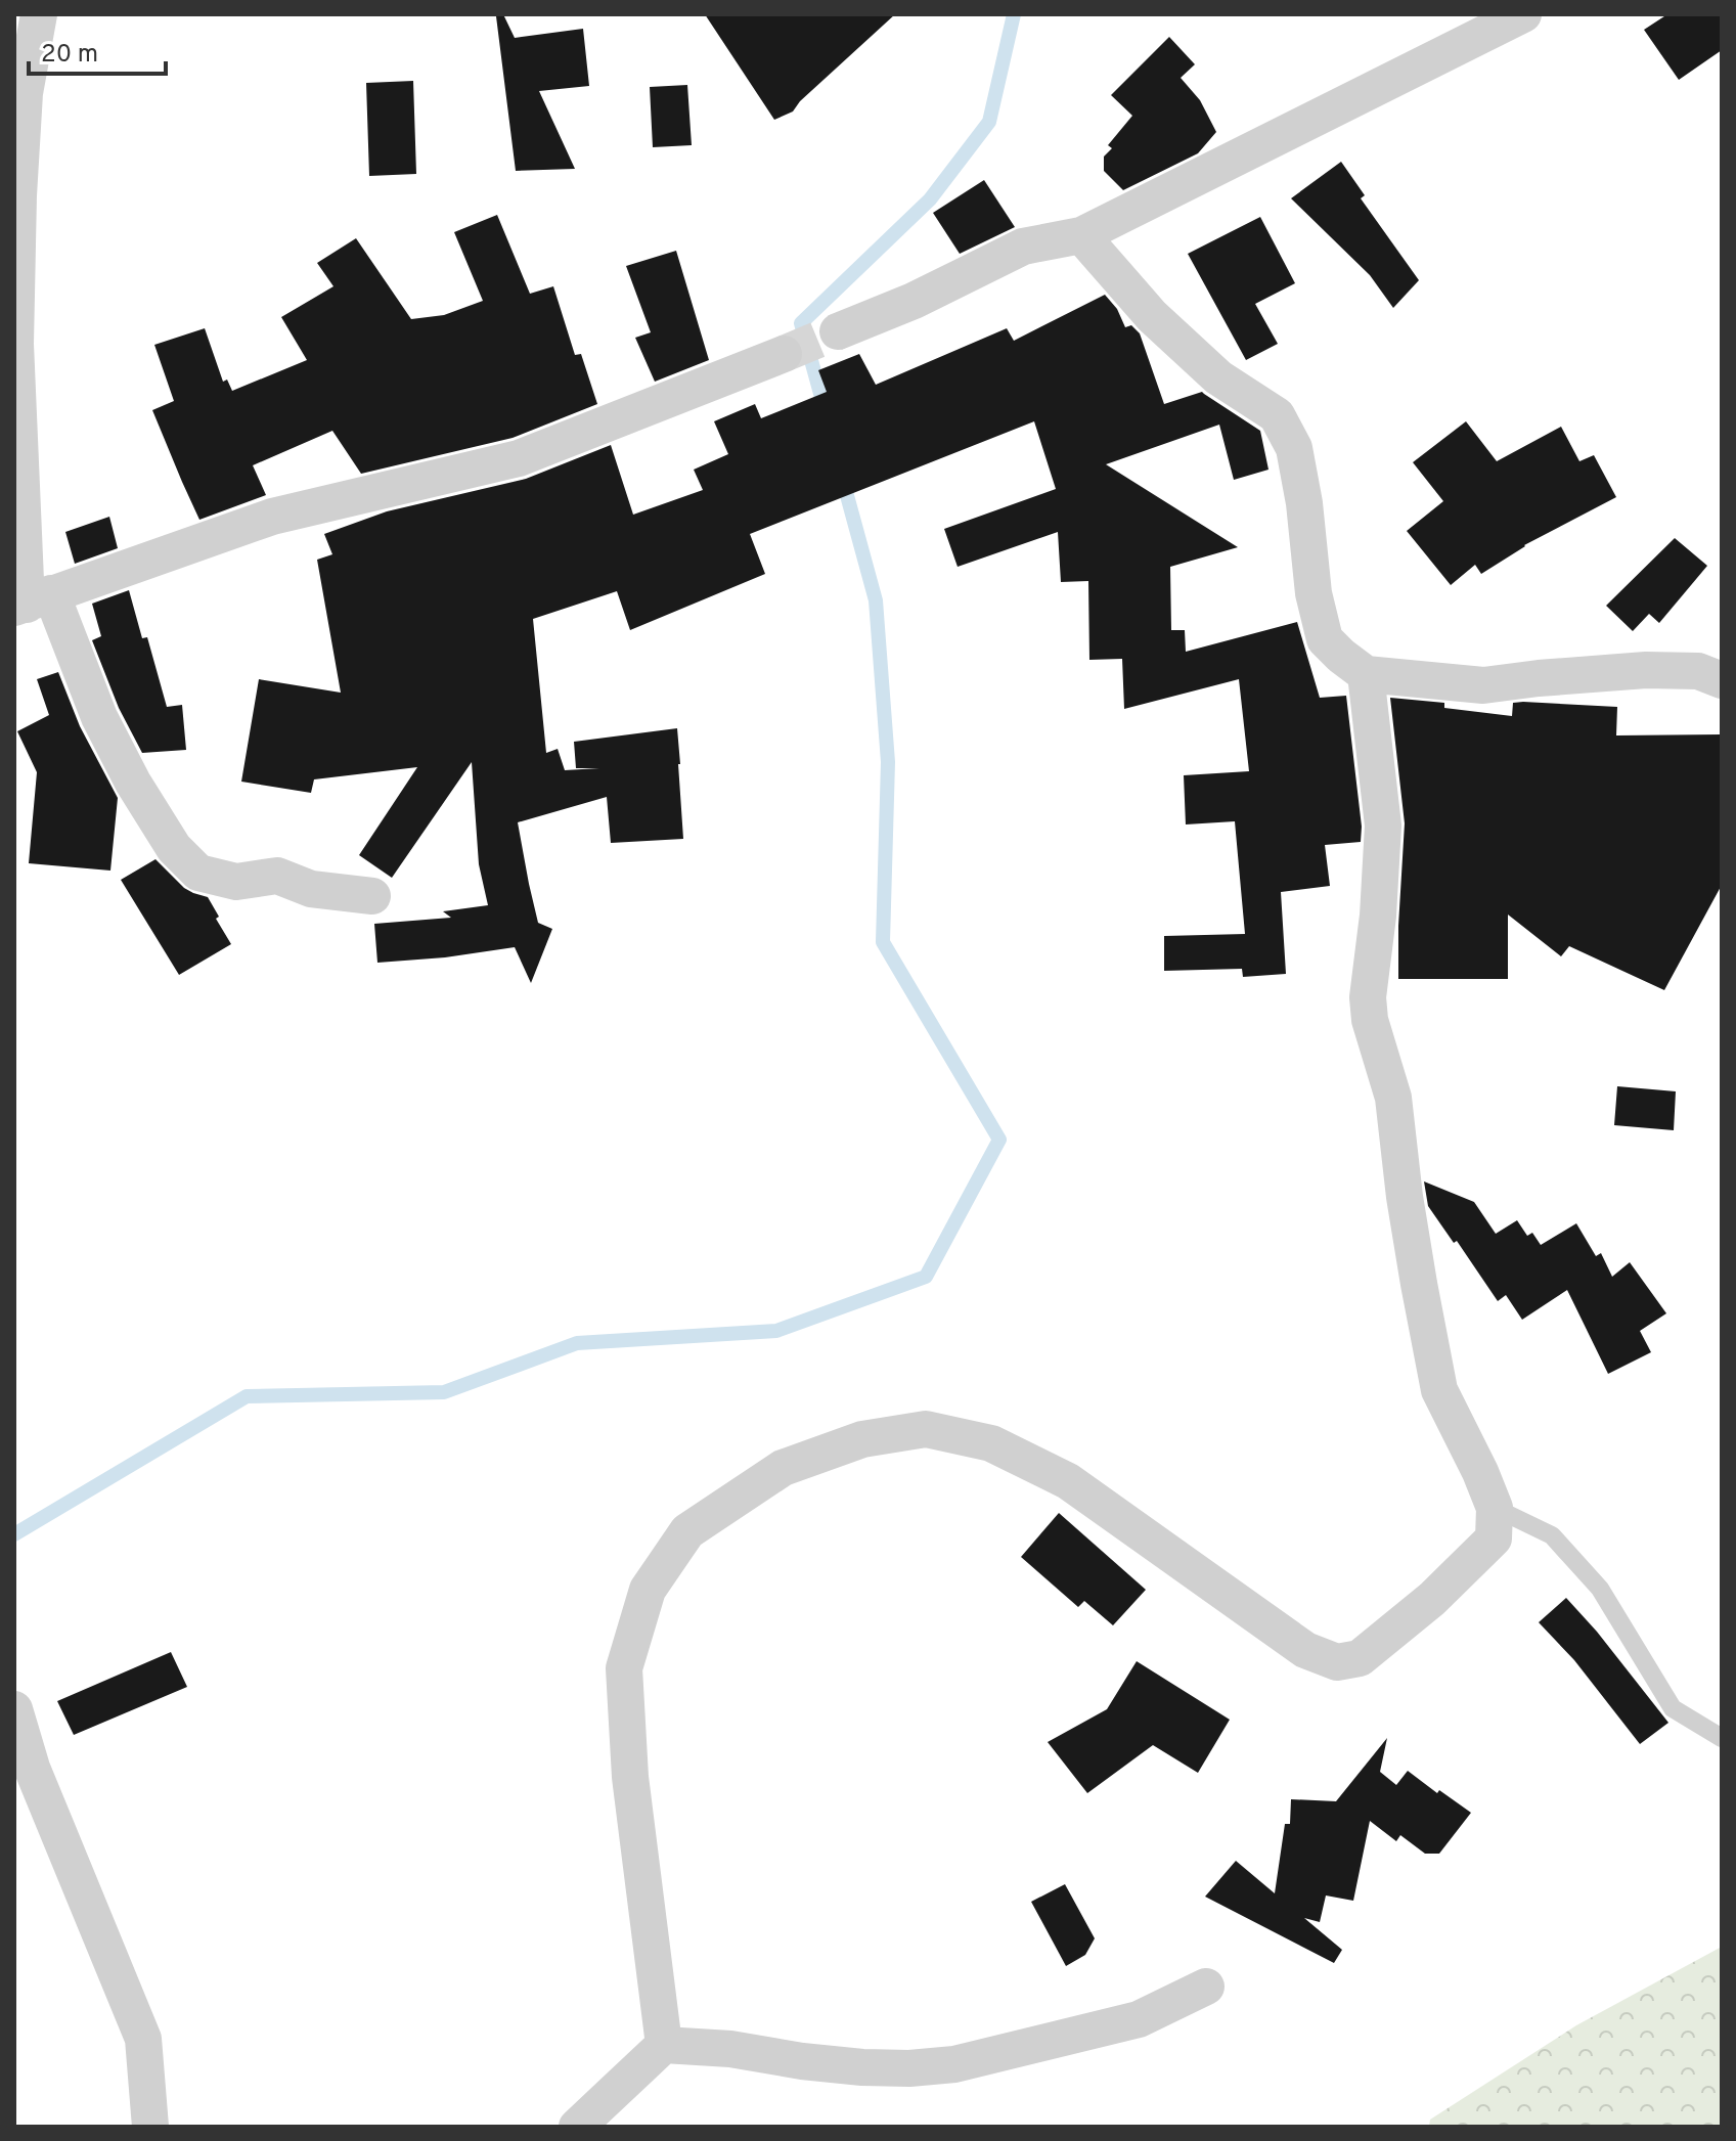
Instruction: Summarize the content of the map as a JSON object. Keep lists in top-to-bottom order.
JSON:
{
  "scale_bar": "20 m"
}
